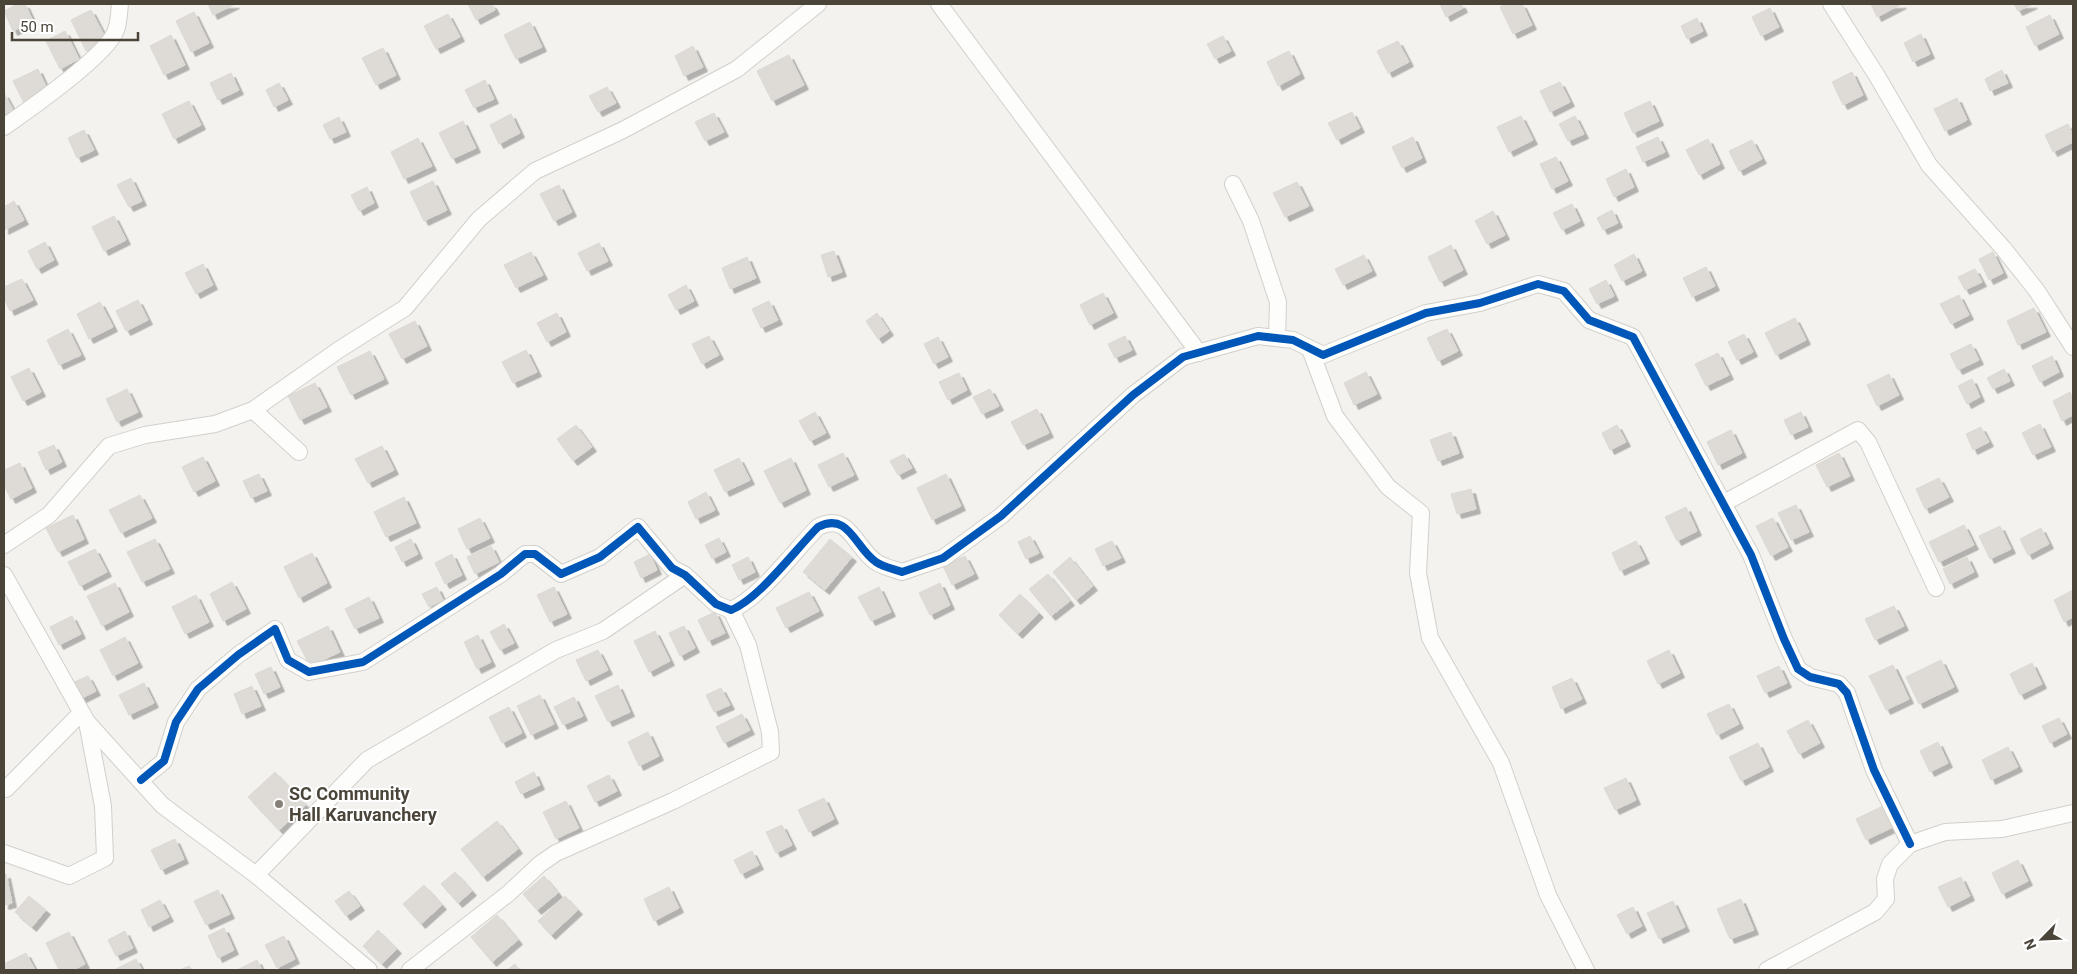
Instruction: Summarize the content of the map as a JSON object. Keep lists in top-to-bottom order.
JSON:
{
  "places": ["SC Community Hall Karuvanchery"],
  "scale_bar": "50 m",
  "north": "bottom left"
}
